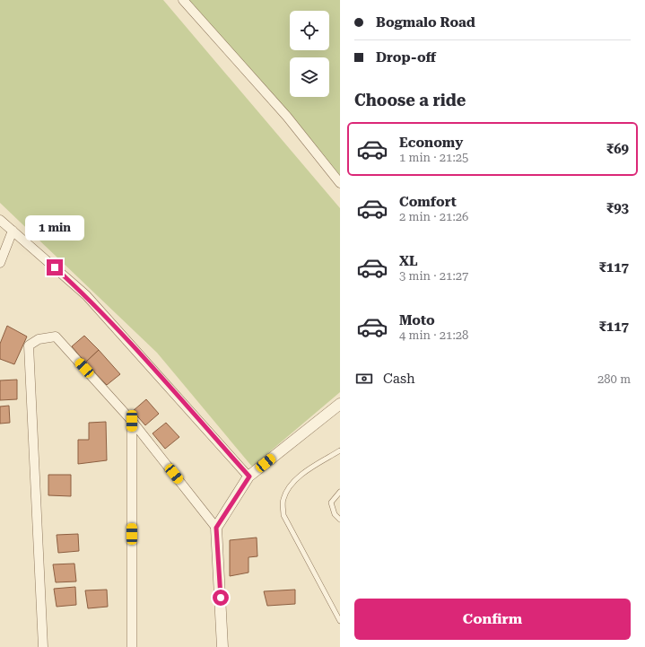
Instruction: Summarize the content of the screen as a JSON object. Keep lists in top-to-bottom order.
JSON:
{
  "page": {
    "banner": ["Bogmalo Road", "Drop-off"],
    "heading": "Choose a ride",
    "list": [
      {
        "name": "Economy",
        "note": "1 min · 21:25",
        "value": "₹69"
      },
      {
        "name": "Comfort",
        "note": "2 min · 21:26",
        "value": "₹93"
      },
      {
        "name": "XL",
        "note": "3 min · 21:27",
        "value": "₹117"
      },
      {
        "name": "Moto",
        "note": "4 min · 21:28",
        "value": "₹117"
      }
    ],
    "bubble": "1 min",
    "pay": ["Cash", "280 m"],
    "buttons": "Confirm"
  }
}
